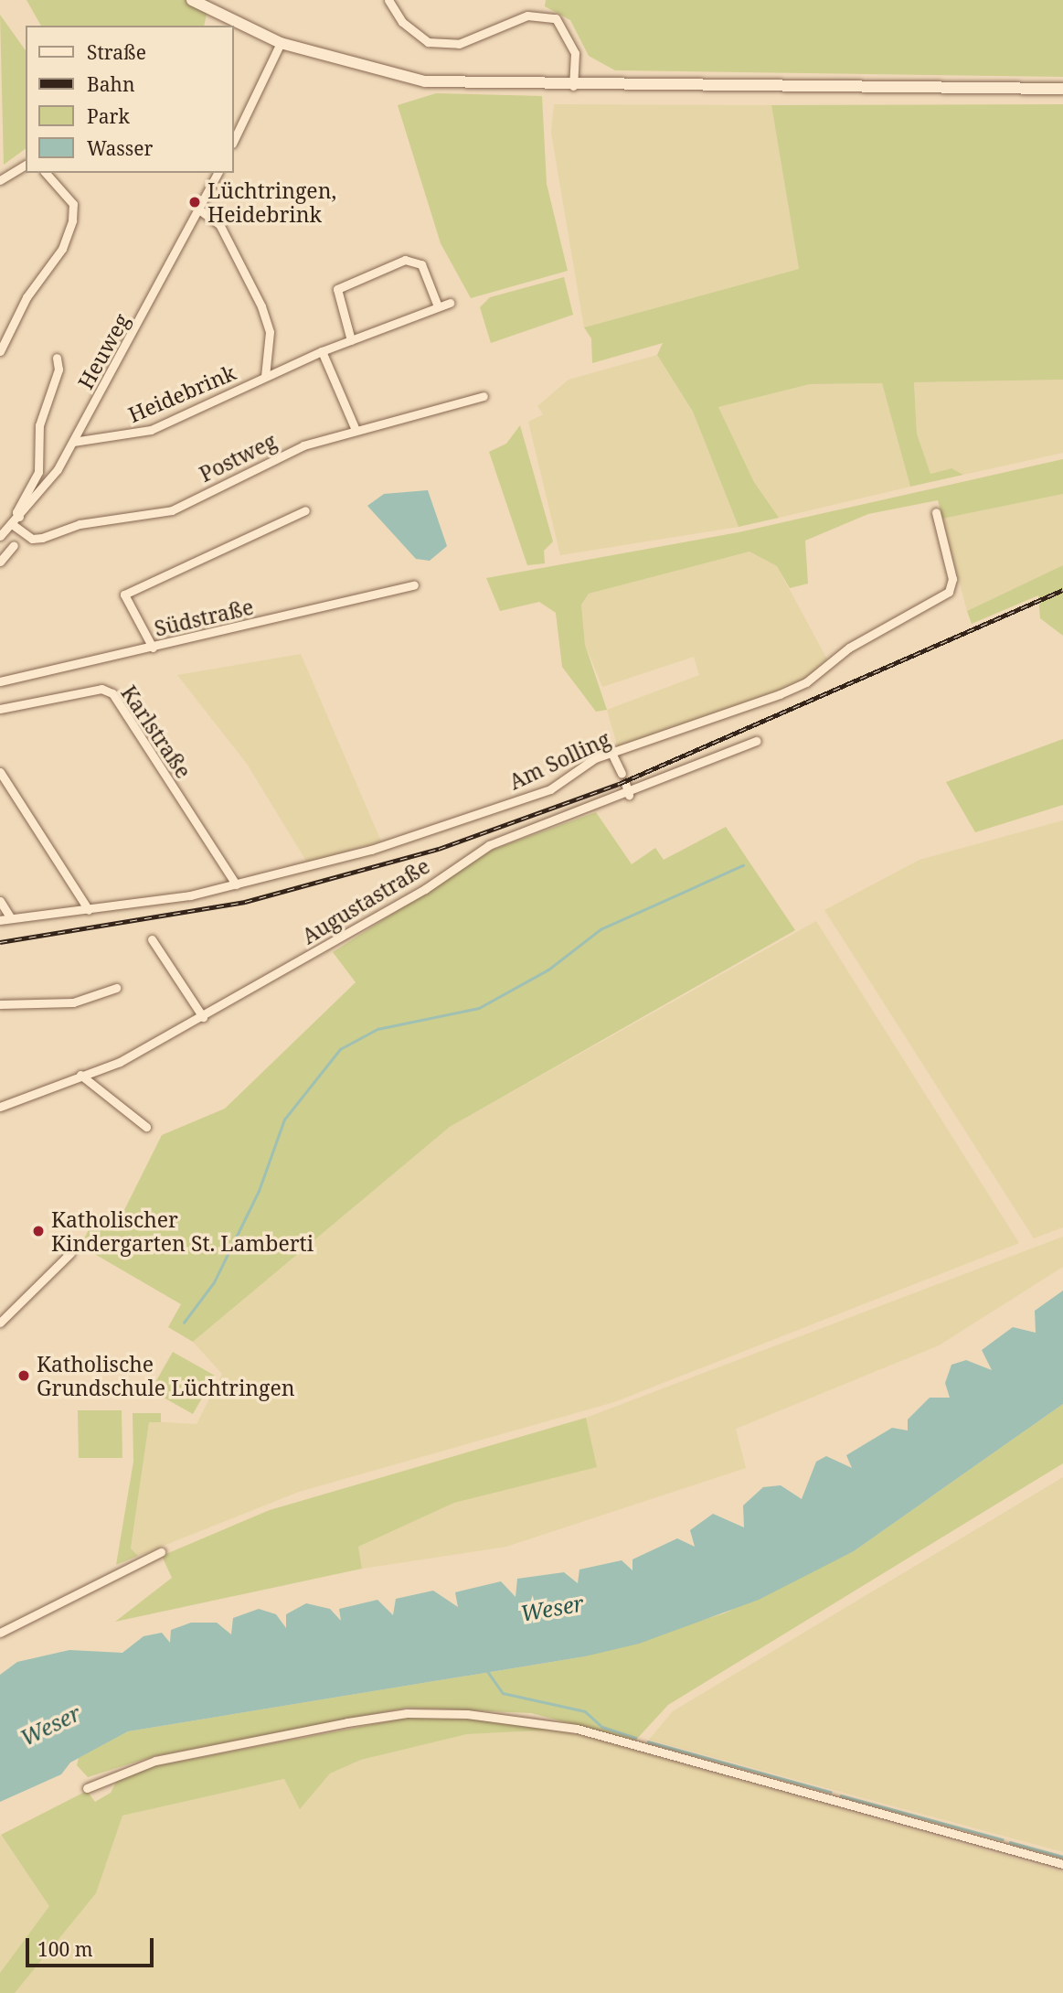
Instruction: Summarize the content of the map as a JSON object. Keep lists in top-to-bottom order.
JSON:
{
  "streets": {
    "street": [
      "Heuweg",
      "Heidebrink",
      "Postweg",
      "Südstraße",
      "Karlstraße",
      "Am Solling",
      "Augustastraße"
    ]
  },
  "crossings": [
    ["Heuweg", "Heidebrink"],
    ["Heuweg", "Postweg"],
    ["Karlstraße", "Am Solling"]
  ],
  "water": ["Weser"],
  "places": ["Lüchtringen, Heidebrink", "Katholischer Kindergarten St. Lamberti", "Katholische Grundschule Lüchtringen"],
  "legend": [
    "Straße",
    "Bahn",
    "Park",
    "Wasser"
  ],
  "scale_bar": "100 m"
}
